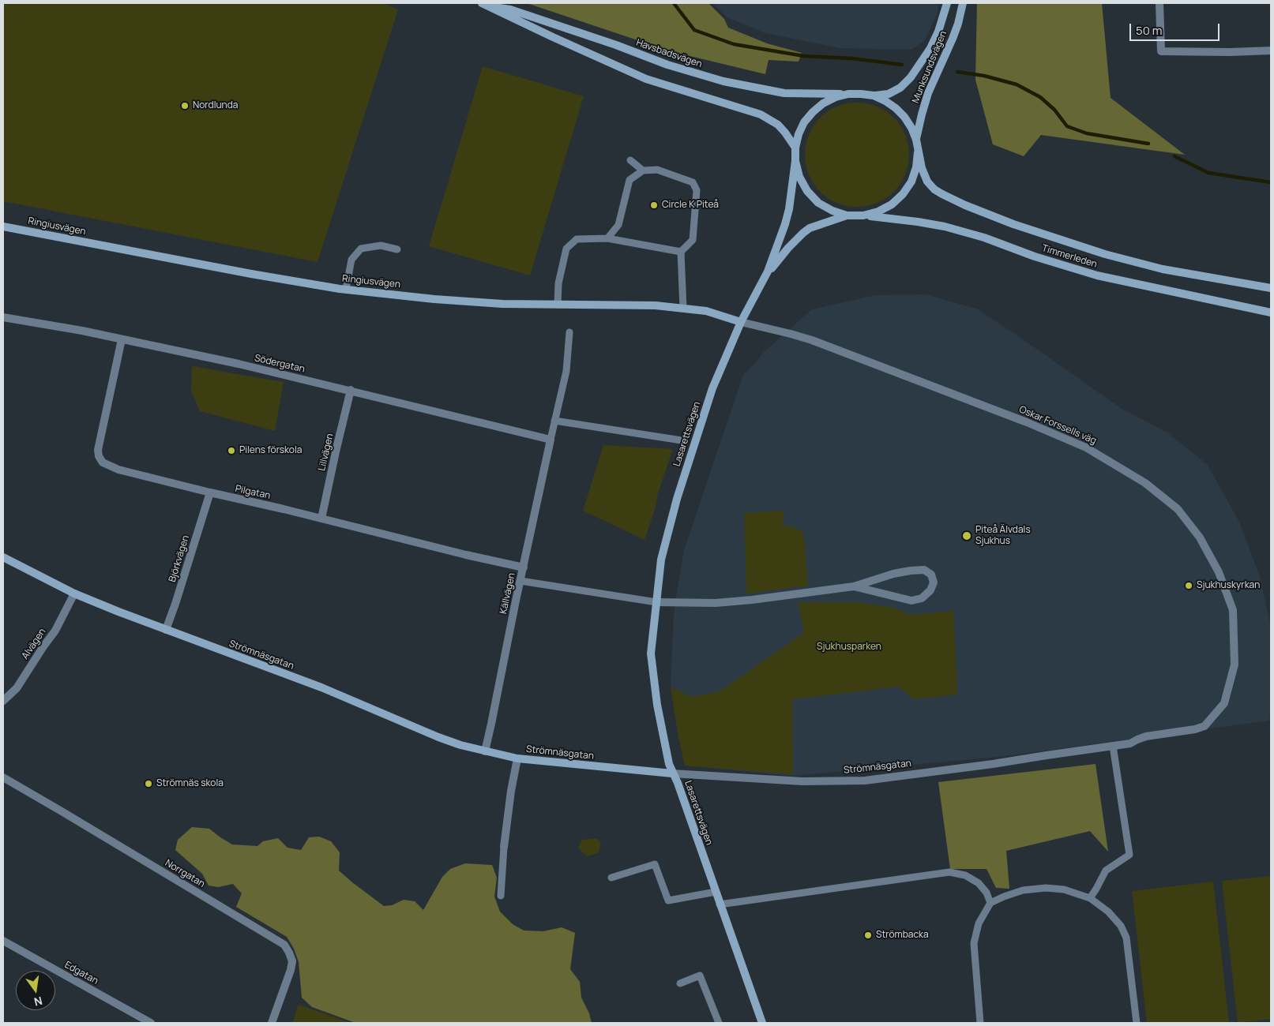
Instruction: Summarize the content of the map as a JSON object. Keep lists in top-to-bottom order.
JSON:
{
  "streets": {
    "street": [
      "Havsbadsvägen",
      "Munksundsvägen",
      "Ringiusvägen",
      "Timmerleden",
      "Södergatan",
      "Oskar Forssells väg",
      "Lasarettsvägen",
      "Lillvägen",
      "Pilgatan",
      "Björkvägen",
      "Källvägen",
      "Alvägen",
      "Strömnäsgatan",
      "Norrgatan",
      "Edgatan"
    ]
  },
  "crossings": [
    ["Havsbadsvägen", "Munksundsvägen"],
    ["Havsbadsvägen", "Timmerleden"],
    ["Havsbadsvägen", "Lasarettsvägen"],
    ["Munksundsvägen", "Timmerleden"],
    ["Munksundsvägen", "Lasarettsvägen"],
    ["Ringiusvägen", "Oskar Forssells väg"],
    ["Ringiusvägen", "Lasarettsvägen"],
    ["Timmerleden", "Lasarettsvägen"],
    ["Södergatan", "Lillvägen"],
    ["Södergatan", "Pilgatan"],
    ["Södergatan", "Källvägen"],
    ["Oskar Forssells väg", "Lasarettsvägen"],
    ["Oskar Forssells väg", "Strömnäsgatan"],
    ["Lasarettsvägen", "Strömnäsgatan"],
    ["Lillvägen", "Pilgatan"],
    ["Pilgatan", "Björkvägen"],
    ["Pilgatan", "Källvägen"],
    ["Björkvägen", "Strömnäsgatan"],
    ["Källvägen", "Strömnäsgatan"],
    ["Alvägen", "Strömnäsgatan"]
  ],
  "parks": ["Sjukhusparken"],
  "places": [
    "Nordlunda",
    "Circle K Piteå",
    "Pilens förskola",
    "Piteå Älvdals Sjukhus",
    "Sjukhuskyrkan",
    "Strömnäs skola",
    "Strömbacka"
  ],
  "scale_bar": "50 m",
  "north": "bottom"
}
